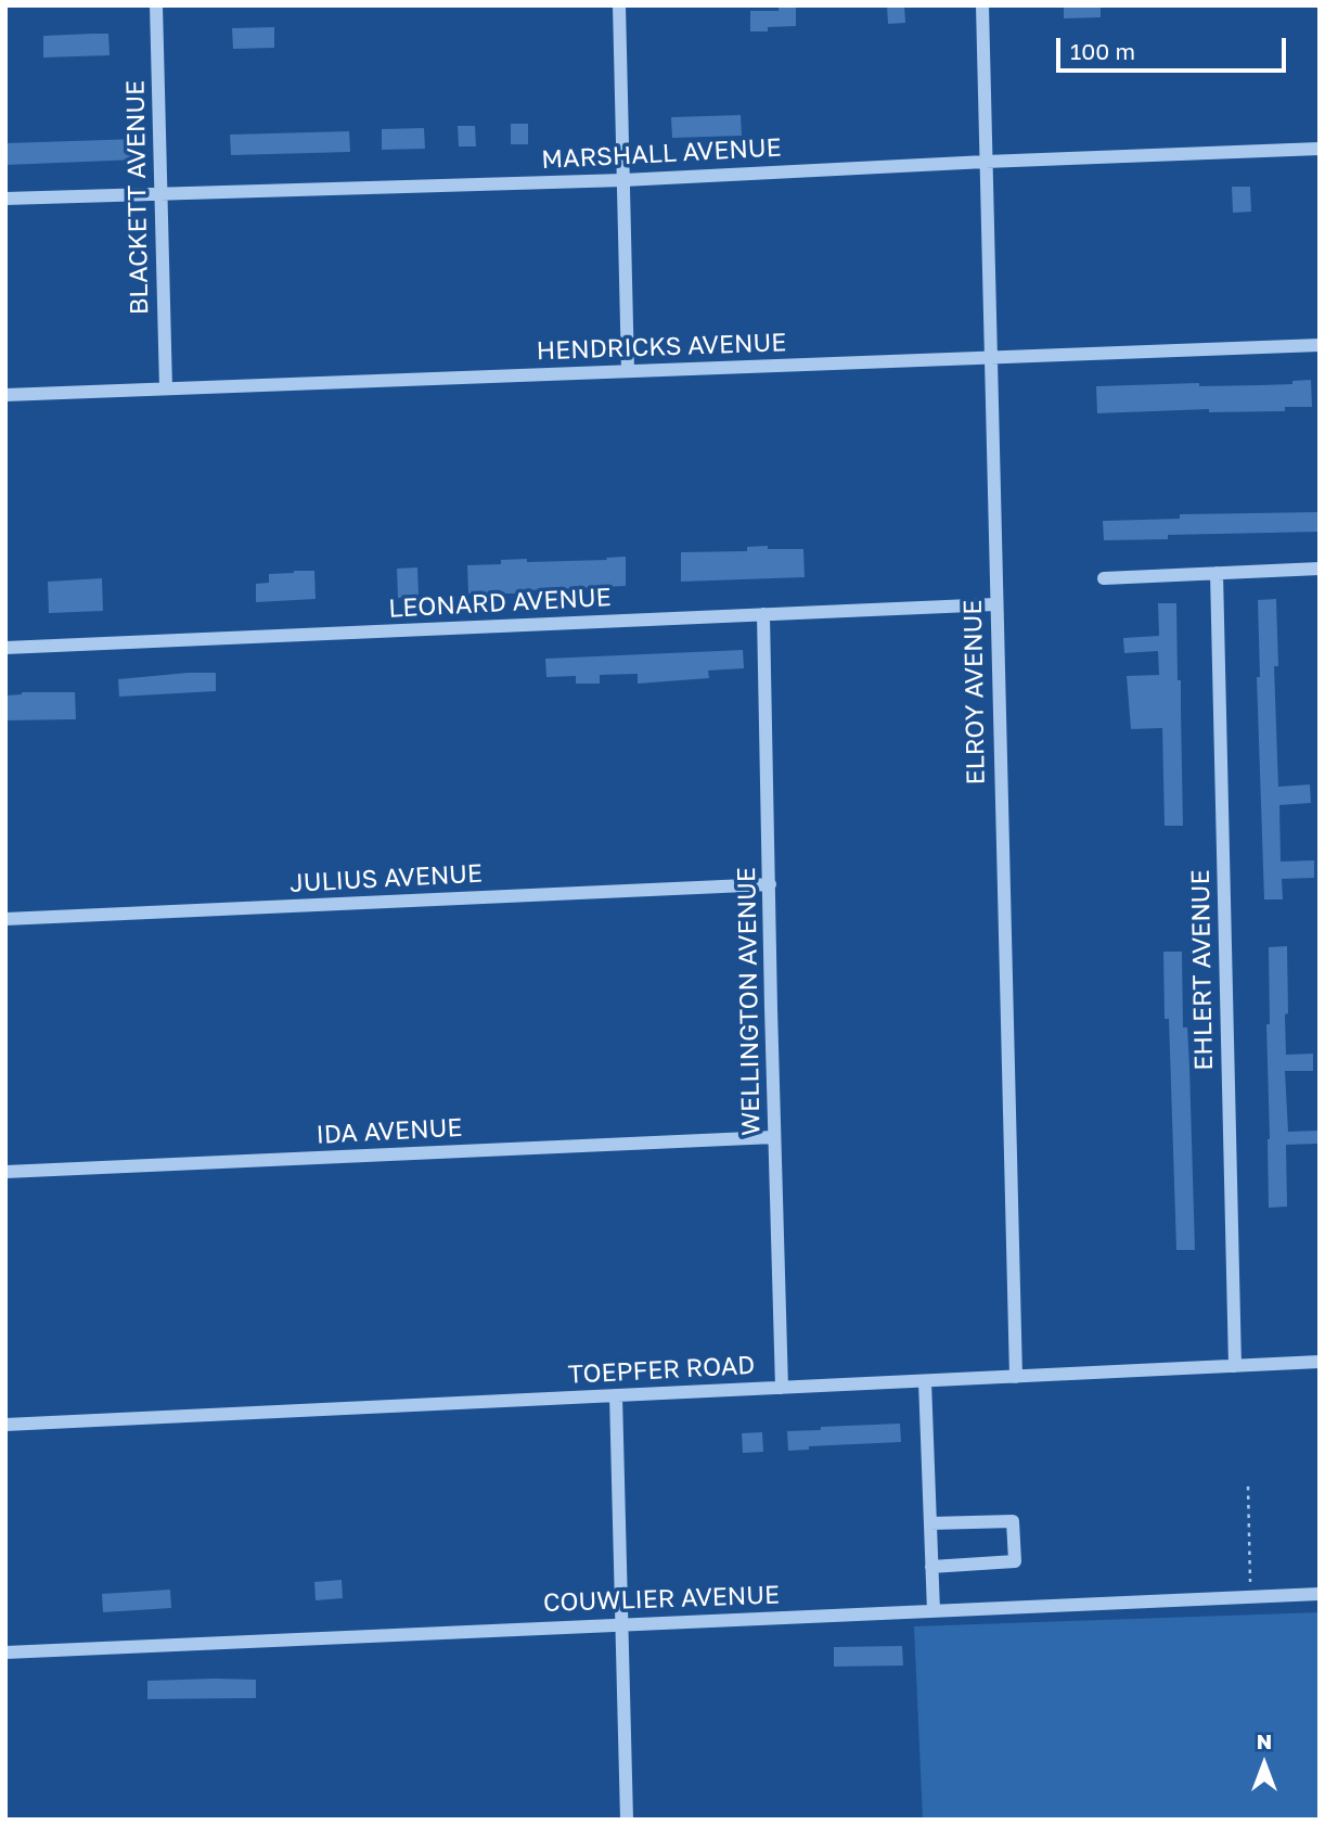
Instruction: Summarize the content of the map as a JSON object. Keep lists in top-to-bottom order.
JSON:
{
  "streets": {
    "street": [
      "MARSHALL AVENUE",
      "BLACKETT AVENUE",
      "HENDRICKS AVENUE",
      "LEONARD AVENUE",
      "ELROY AVENUE",
      "JULIUS AVENUE",
      "EHLERT AVENUE",
      "WELLINGTON AVENUE",
      "IDA AVENUE",
      "TOEPFER ROAD",
      "COUWLIER AVENUE"
    ]
  },
  "crossings": [
    ["MARSHALL AVENUE", "BLACKETT AVENUE"],
    ["MARSHALL AVENUE", "ELROY AVENUE"],
    ["BLACKETT AVENUE", "HENDRICKS AVENUE"],
    ["HENDRICKS AVENUE", "ELROY AVENUE"],
    ["LEONARD AVENUE", "ELROY AVENUE"],
    ["LEONARD AVENUE", "WELLINGTON AVENUE"],
    ["ELROY AVENUE", "TOEPFER ROAD"],
    ["JULIUS AVENUE", "WELLINGTON AVENUE"],
    ["EHLERT AVENUE", "TOEPFER ROAD"],
    ["WELLINGTON AVENUE", "IDA AVENUE"],
    ["WELLINGTON AVENUE", "TOEPFER ROAD"]
  ],
  "scale_bar": "100 m",
  "north": "top"
}
